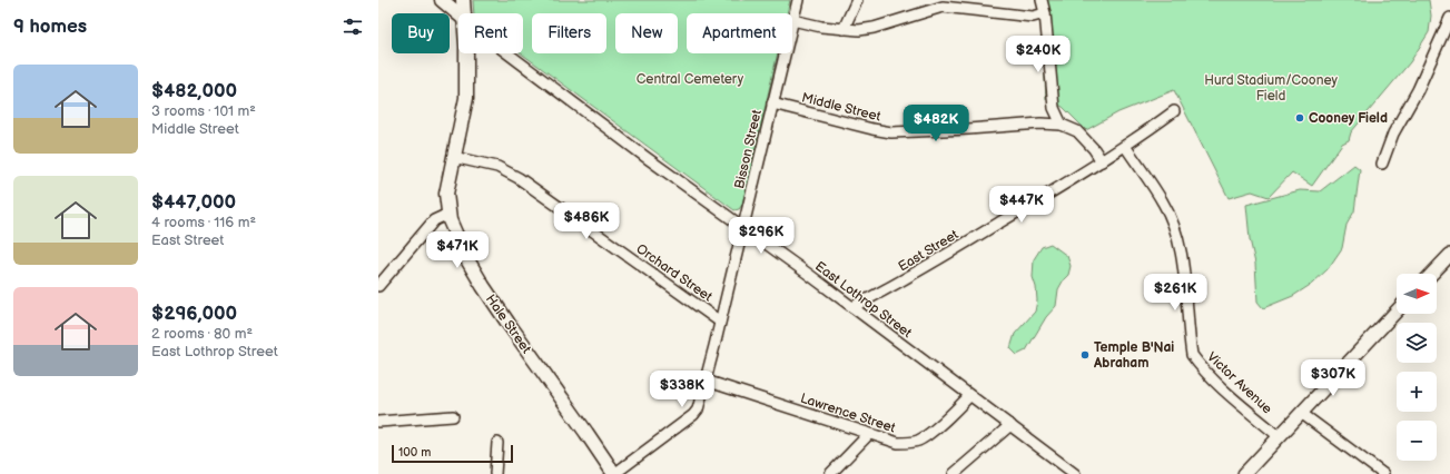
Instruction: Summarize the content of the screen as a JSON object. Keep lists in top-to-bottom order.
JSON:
{
  "streets": {
    "main road": ["Hale Street"],
    "street": [
      "Middle Street",
      "Bisson Street",
      "East Street",
      "Orchard Street",
      "East Lothrop Street",
      "Victor Avenue",
      "Lawrence Street"
    ]
  },
  "crossings": [
    ["Middle Street", "Bisson Street"],
    ["Middle Street", "East Street"],
    ["Bisson Street", "Orchard Street"],
    ["Bisson Street", "East Lothrop Street"],
    ["Bisson Street", "Hale Street"],
    ["Bisson Street", "Lawrence Street"],
    ["East Street", "East Lothrop Street"],
    ["East Street", "Victor Avenue"],
    ["Orchard Street", "Hale Street"],
    ["East Lothrop Street", "Lawrence Street"]
  ],
  "parks": ["Central Cemetery", "Hurd Stadium/Cooney Field"],
  "places": ["Cooney Field", "Temple B'Nai Abraham"],
  "scale_bar": "100 m",
  "north": "right",
  "page": {
    "heading": "9 homes",
    "chip": [
      "Buy",
      "Rent",
      "Filters",
      "New",
      "Apartment"
    ],
    "price": [
      "$240K",
      "$482K",
      "$447K",
      "$486K",
      "$296K",
      "$471K",
      "$261K",
      "$307K",
      "$338K"
    ],
    "list": [
      {
        "name": "$482,000",
        "note": "3 rooms · 101 m² · Middle Street"
      },
      {
        "name": "$447,000",
        "note": "4 rooms · 116 m² · East Street"
      },
      {
        "name": "$296,000",
        "note": "2 rooms · 80 m² · East Lothrop Street"
      }
    ],
    "map_buttons": ["+", "−"],
    "scale": "100 m"
  }
}
